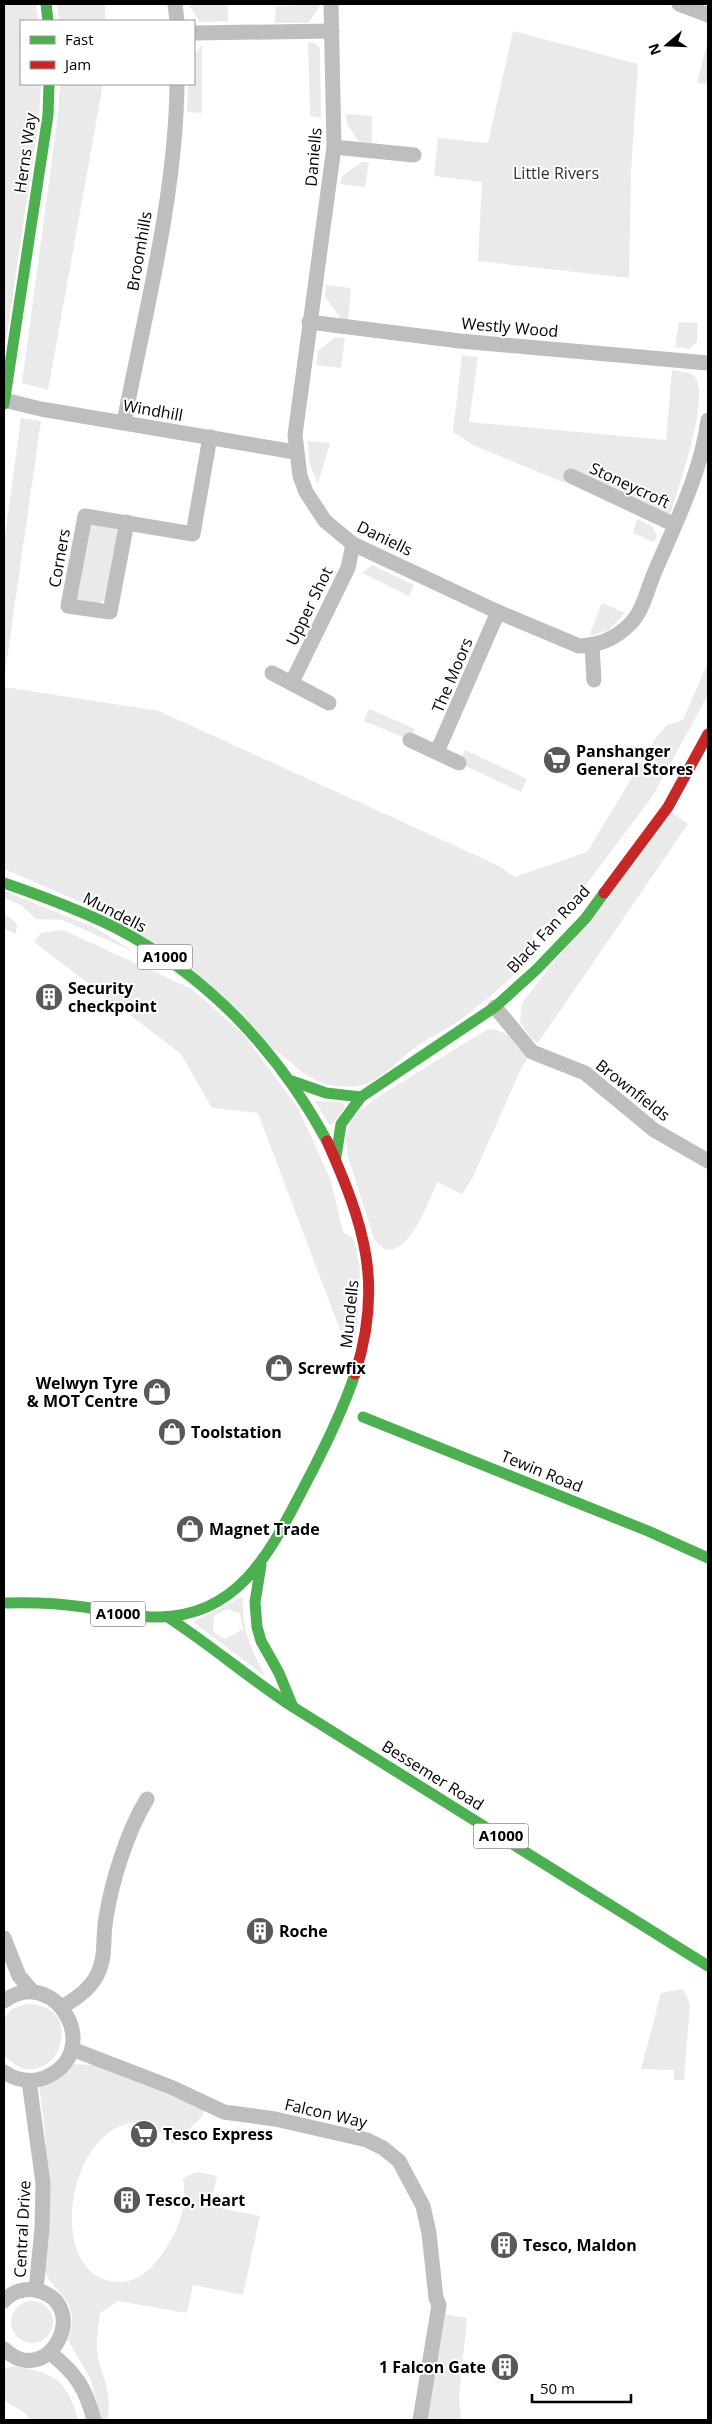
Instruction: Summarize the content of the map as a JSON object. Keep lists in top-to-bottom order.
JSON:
{
  "streets": {
    "main road": [
      "Herns Way",
      "Mundells",
      "Black Fan Road",
      "A1000",
      "Tewin Road",
      "Bessemer Road"
    ],
    "street": [
      "Daniells",
      "Broomhills",
      "Westly Wood",
      "Windhill",
      "Stoneycroft",
      "Corners",
      "Upper Shot",
      "The Moors",
      "Brownfields",
      "Falcon Way",
      "Central Drive"
    ]
  },
  "crossings": [
    ["Herns Way", "Windhill"],
    ["Daniells", "Westly Wood"],
    ["Daniells", "Windhill"],
    ["Daniells", "Upper Shot"],
    ["Daniells", "The Moors"],
    ["Broomhills", "Windhill"],
    ["Windhill", "Corners"],
    ["Mundells", "Black Fan Road"],
    ["Mundells", "A1000"],
    ["Mundells", "Bessemer Road"],
    ["Black Fan Road", "Brownfields"],
    ["A1000", "Bessemer Road"]
  ],
  "parks": ["Little Rivers"],
  "places": {
    "supermarket": ["Panshanger General Stores", "Tesco Express"],
    "building": [
      "Security checkpoint",
      "Roche",
      "Tesco, Heart",
      "Tesco, Maldon",
      "1 Falcon Gate"
    ],
    "shop": [
      "Screwfix",
      "Welwyn Tyre & MOT Centre",
      "Toolstation",
      "Magnet Trade"
    ]
  },
  "legend": ["Fast", "Jam"],
  "scale_bar": "50 m",
  "north": "left"
}
